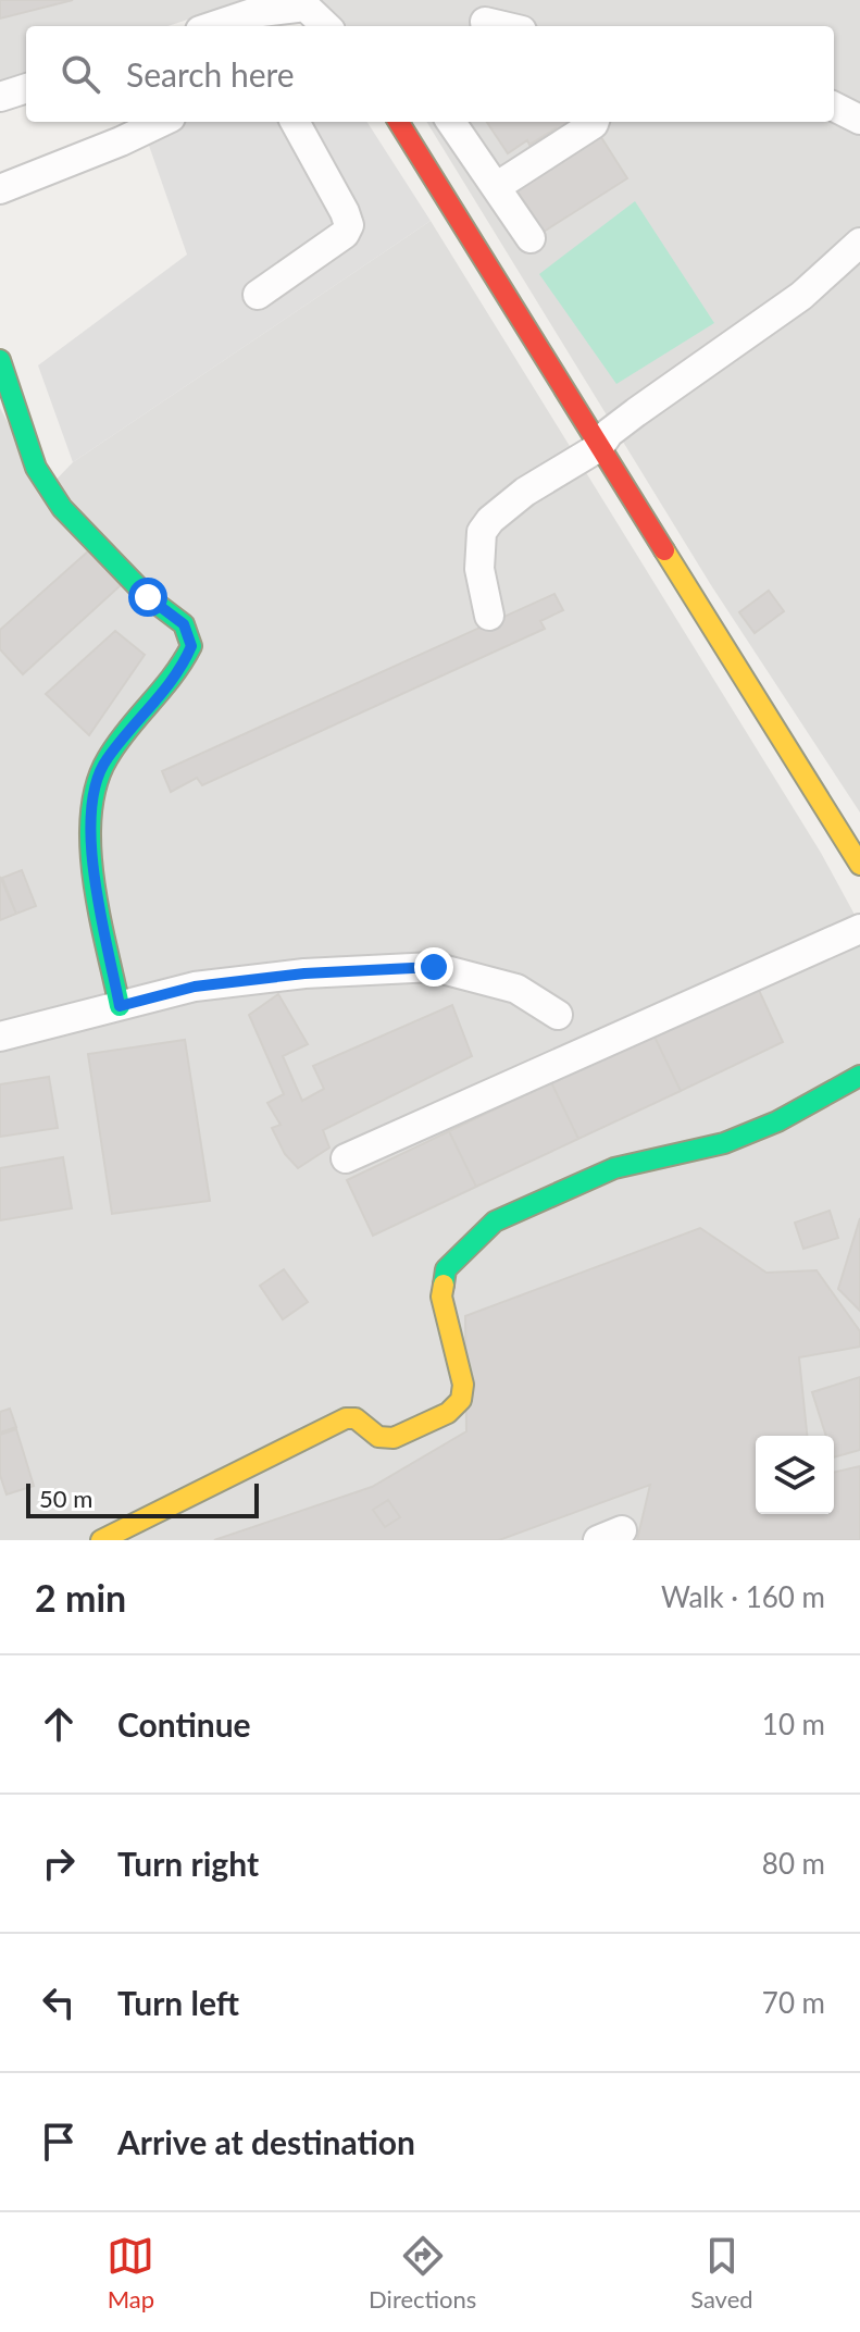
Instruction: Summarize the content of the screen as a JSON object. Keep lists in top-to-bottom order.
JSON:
{
  "scale_bar": "50 m",
  "page": {
    "search": "Search here",
    "scale": "50 m",
    "heading": ["2 min", "Walk · 160 m"],
    "list": [
      ["Continue", "10 m"],
      ["Turn right", "80 m"],
      ["Turn left", "70 m"],
      "Arrive at destination"
    ],
    "nav": ["Map", "Directions", "Saved"]
  }
}
